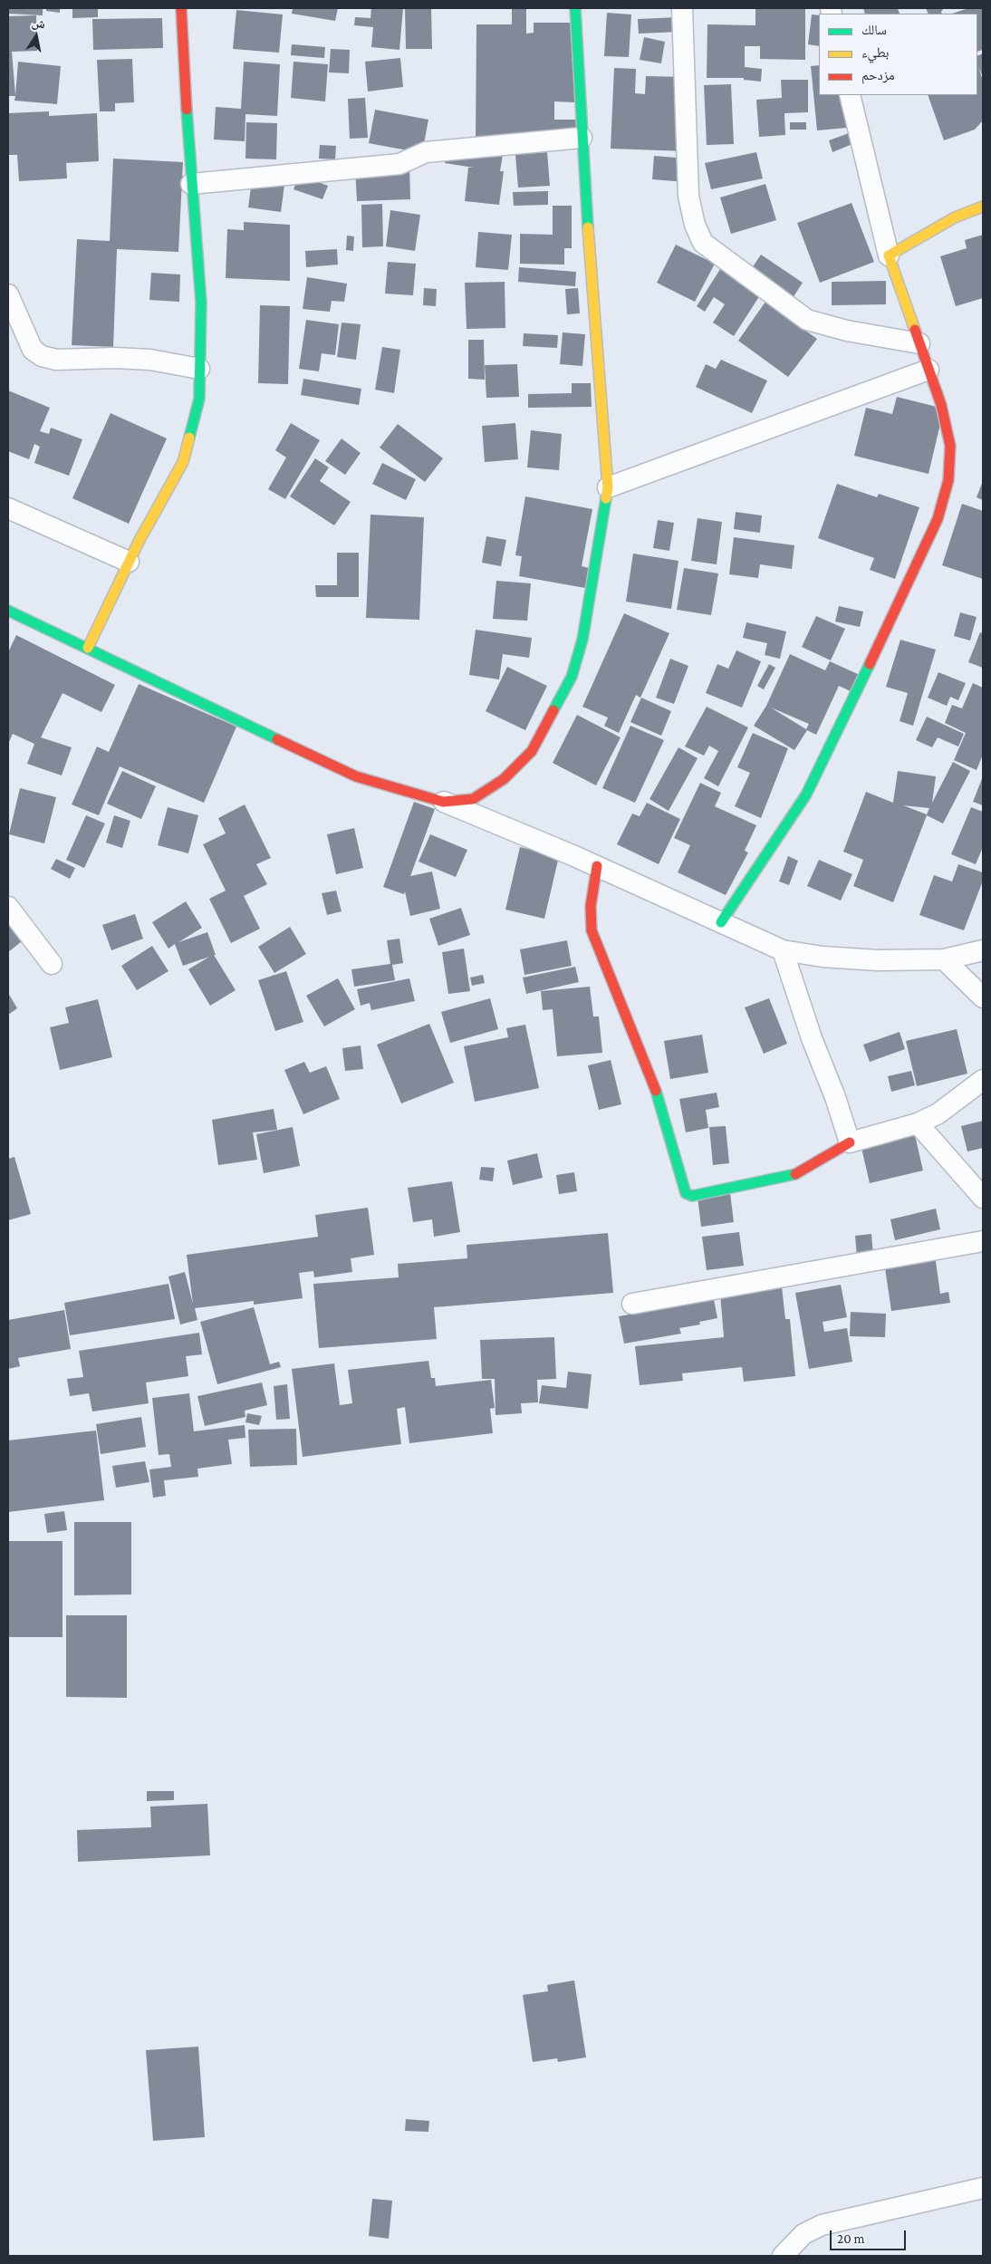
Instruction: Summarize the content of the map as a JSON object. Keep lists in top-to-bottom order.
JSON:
{
  "legend": ["سالك", "بطيء", "مزدحم"],
  "scale_bar": "20 m",
  "north": "top"
}
